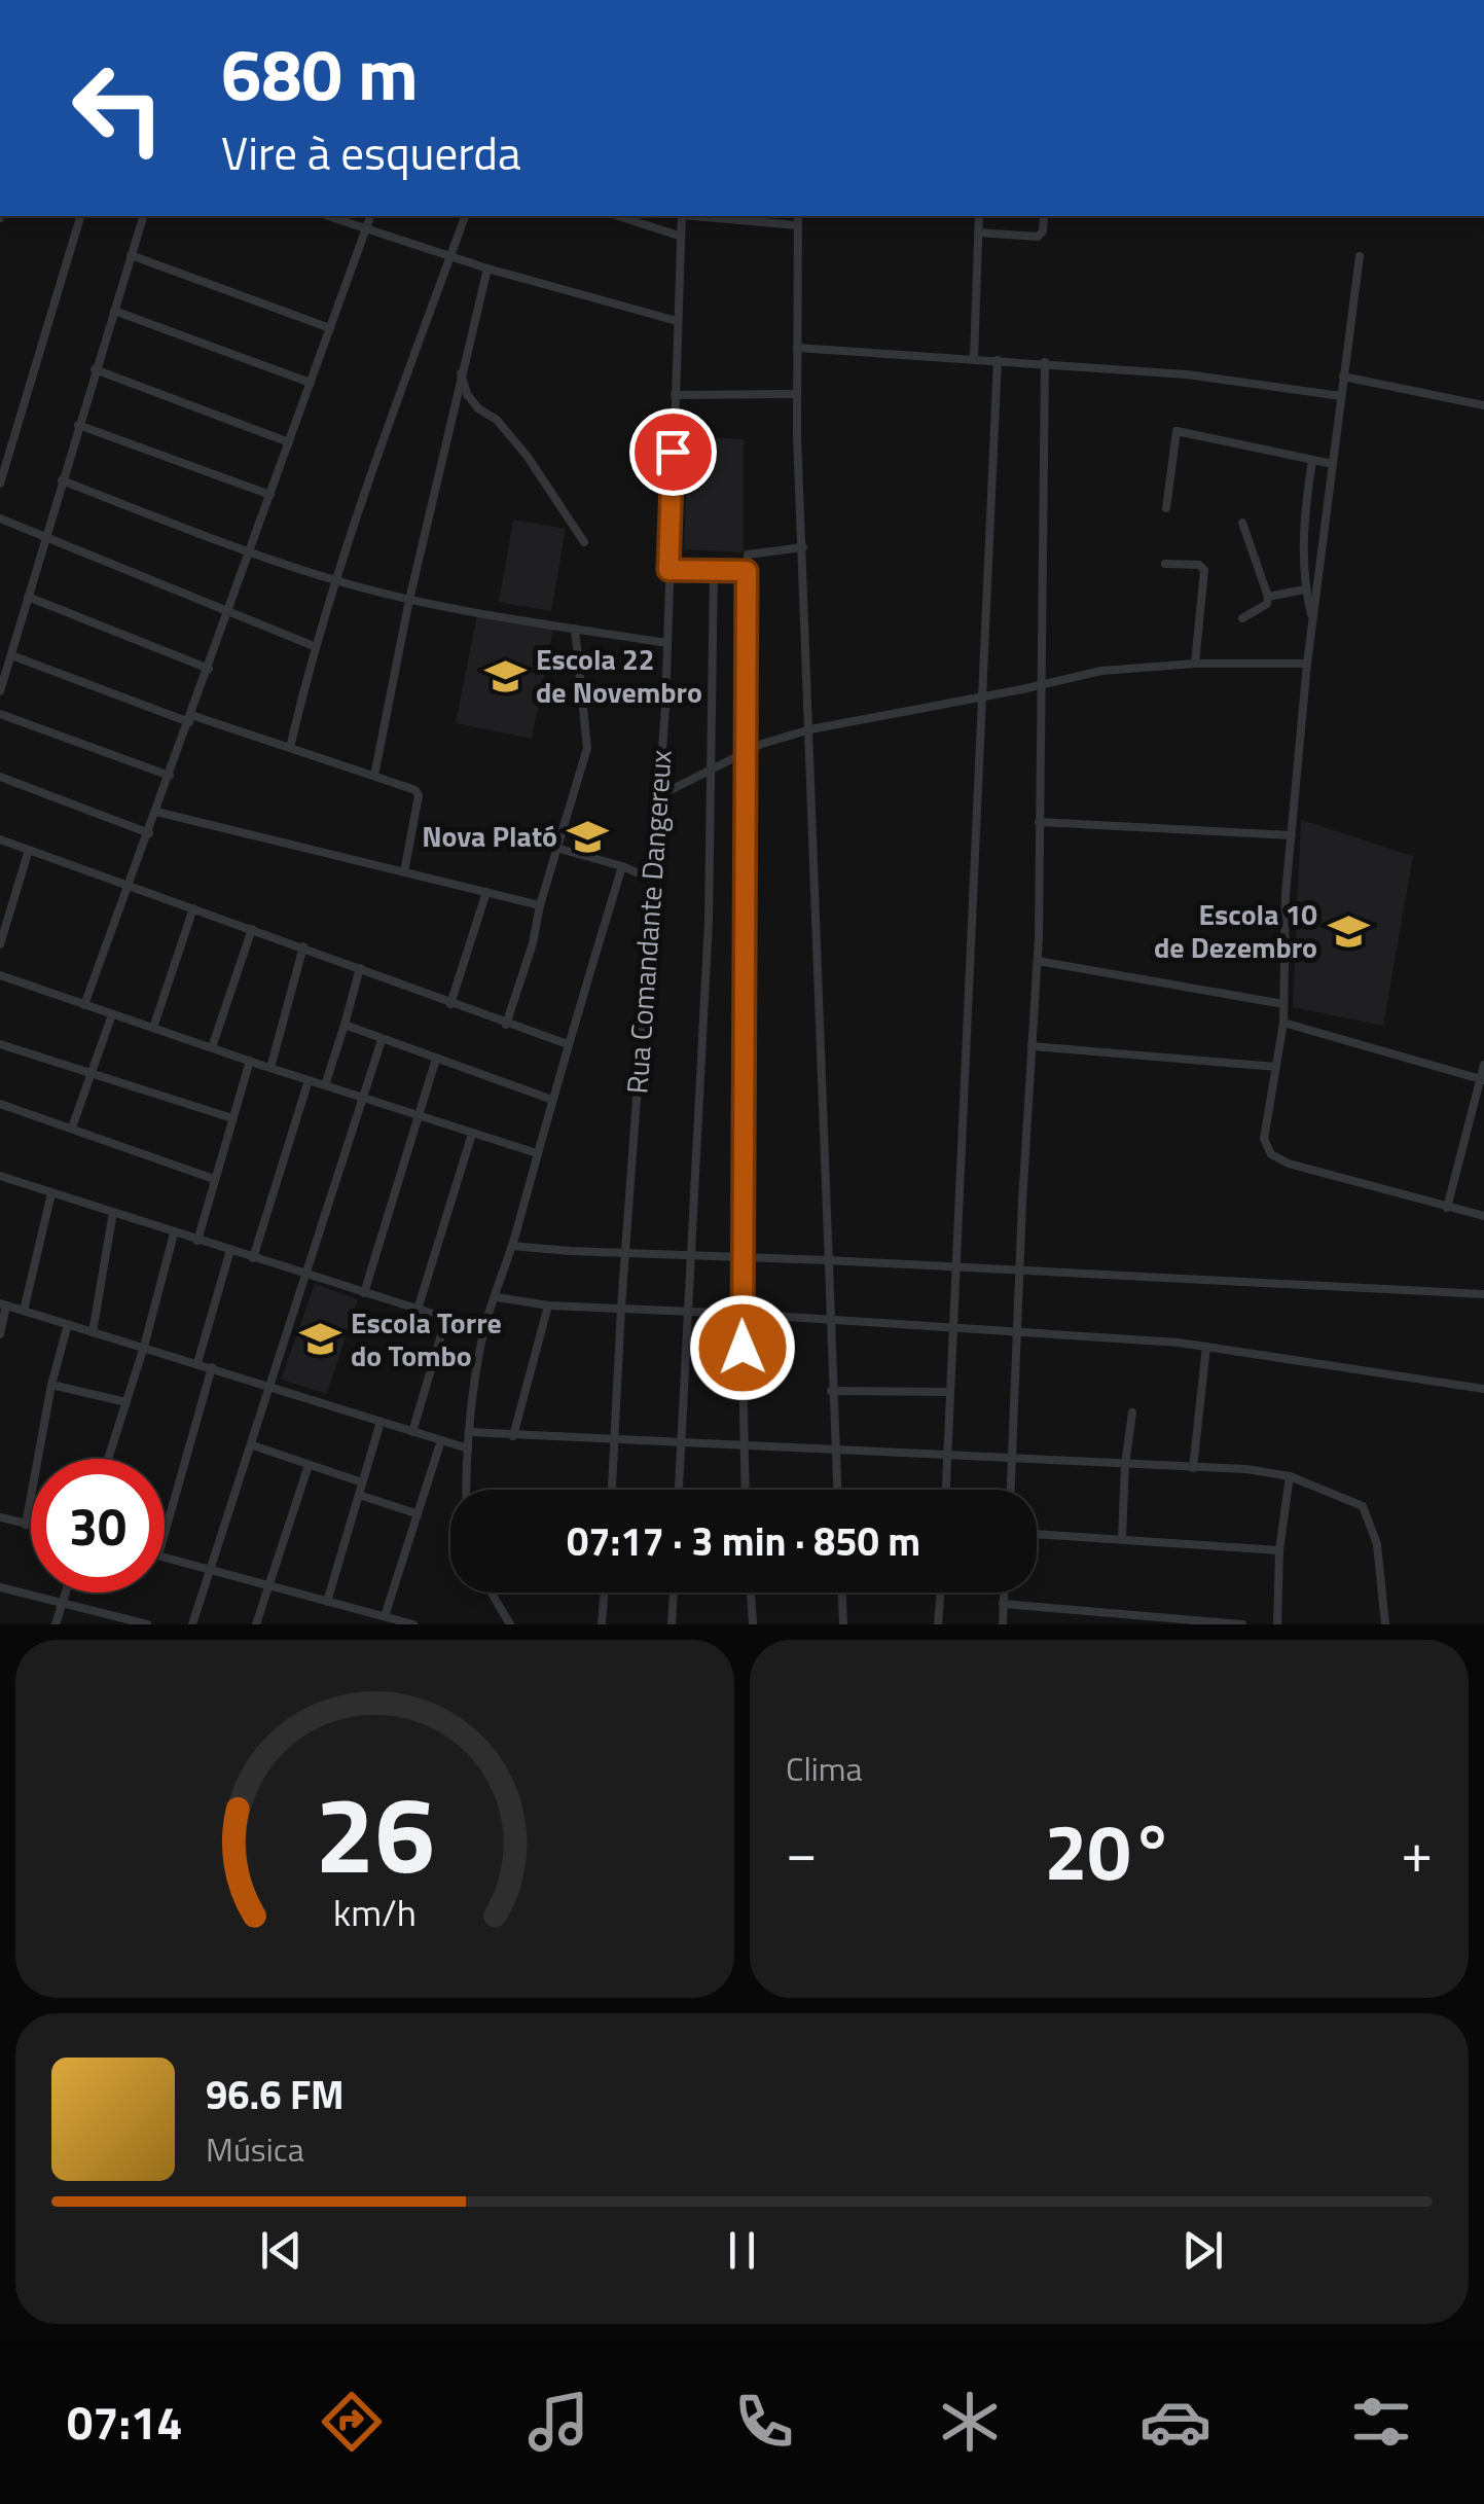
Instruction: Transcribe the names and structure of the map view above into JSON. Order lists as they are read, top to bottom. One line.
{"streets":{"street":["Rua Comandante Dangereux"]},"places":{"school or university":["Escola 22 de Novembro","Nova Plató","Escola 10 de Dezembro","Escola Torre do Tombo"]},"page":{"turn":["680 m","Vire à esquerda"],"limit":"30","trip":"07:17 · 3 min · 850 m","tile":"Clima","heat":["−","20°","+"],"song":["96.6 FM","Música"],"tabs":"07:14","gauge":["26","km/h"]}}
